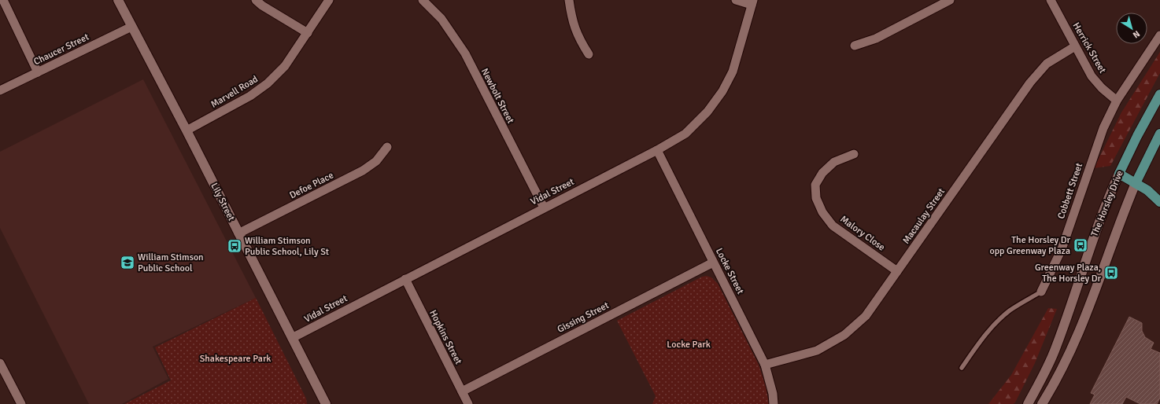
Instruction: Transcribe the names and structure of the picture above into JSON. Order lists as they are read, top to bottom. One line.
{"streets":{"main road":["Lily Street","The Horsley Drive"],"street":["Herrick Street","Chaucer Street","Marvell Road","Newbolt Street","Defoe Place","Cobbett Street","Vidal Street","Macaulay Street","Malory Close","Locke Street","Gissing Street","Hopkins Street"]},"crossings":[["Herrick Street","Cobbett Street"],["Herrick Street","Macaulay Street"],["Chaucer Street","Lily Street"],["Marvell Road","Lily Street"],["Newbolt Street","Vidal Street"],["Defoe Place","Lily Street"],["Vidal Street","Lily Street"],["Vidal Street","Locke Street"],["Vidal Street","Hopkins Street"],["Macaulay Street","Malory Close"],["Macaulay Street","Locke Street"],["Locke Street","Gissing Street"],["Gissing Street","Hopkins Street"]],"parks":["Locke Park","Shakespeare Park"],"places":{"bus stop":["The Horsley Dr opp Greenway Plaza","William Stimson Public School, Lily St","Greenway Plaza, The Horsley Dr"],"school or university":["William Stimson Public School"]},"north":"bottom right"}
